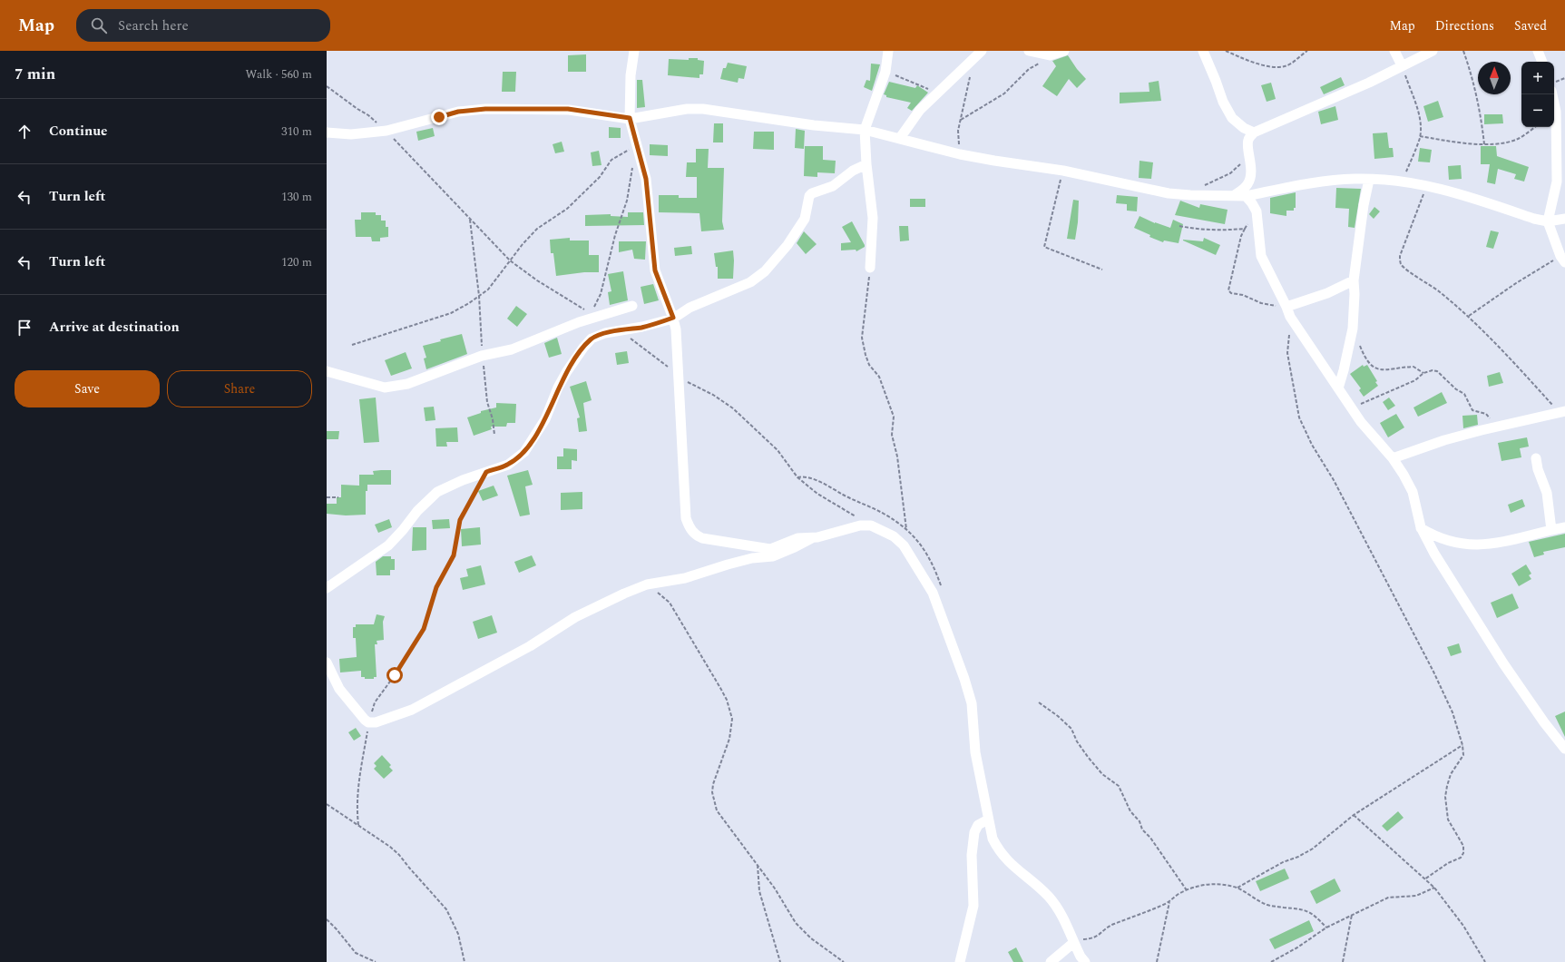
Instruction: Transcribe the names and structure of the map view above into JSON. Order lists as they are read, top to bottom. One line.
{"north":"top","page":{"header":"Map","search":"Search here","nav":["Map","Directions","Saved"],"heading":["7 min","Walk · 560 m"],"map_buttons":["+","−"],"list":[["Continue","310 m"],["Turn left","130 m"],["Turn left","120 m"],"Arrive at destination"],"buttons":["Save","Share"]}}
